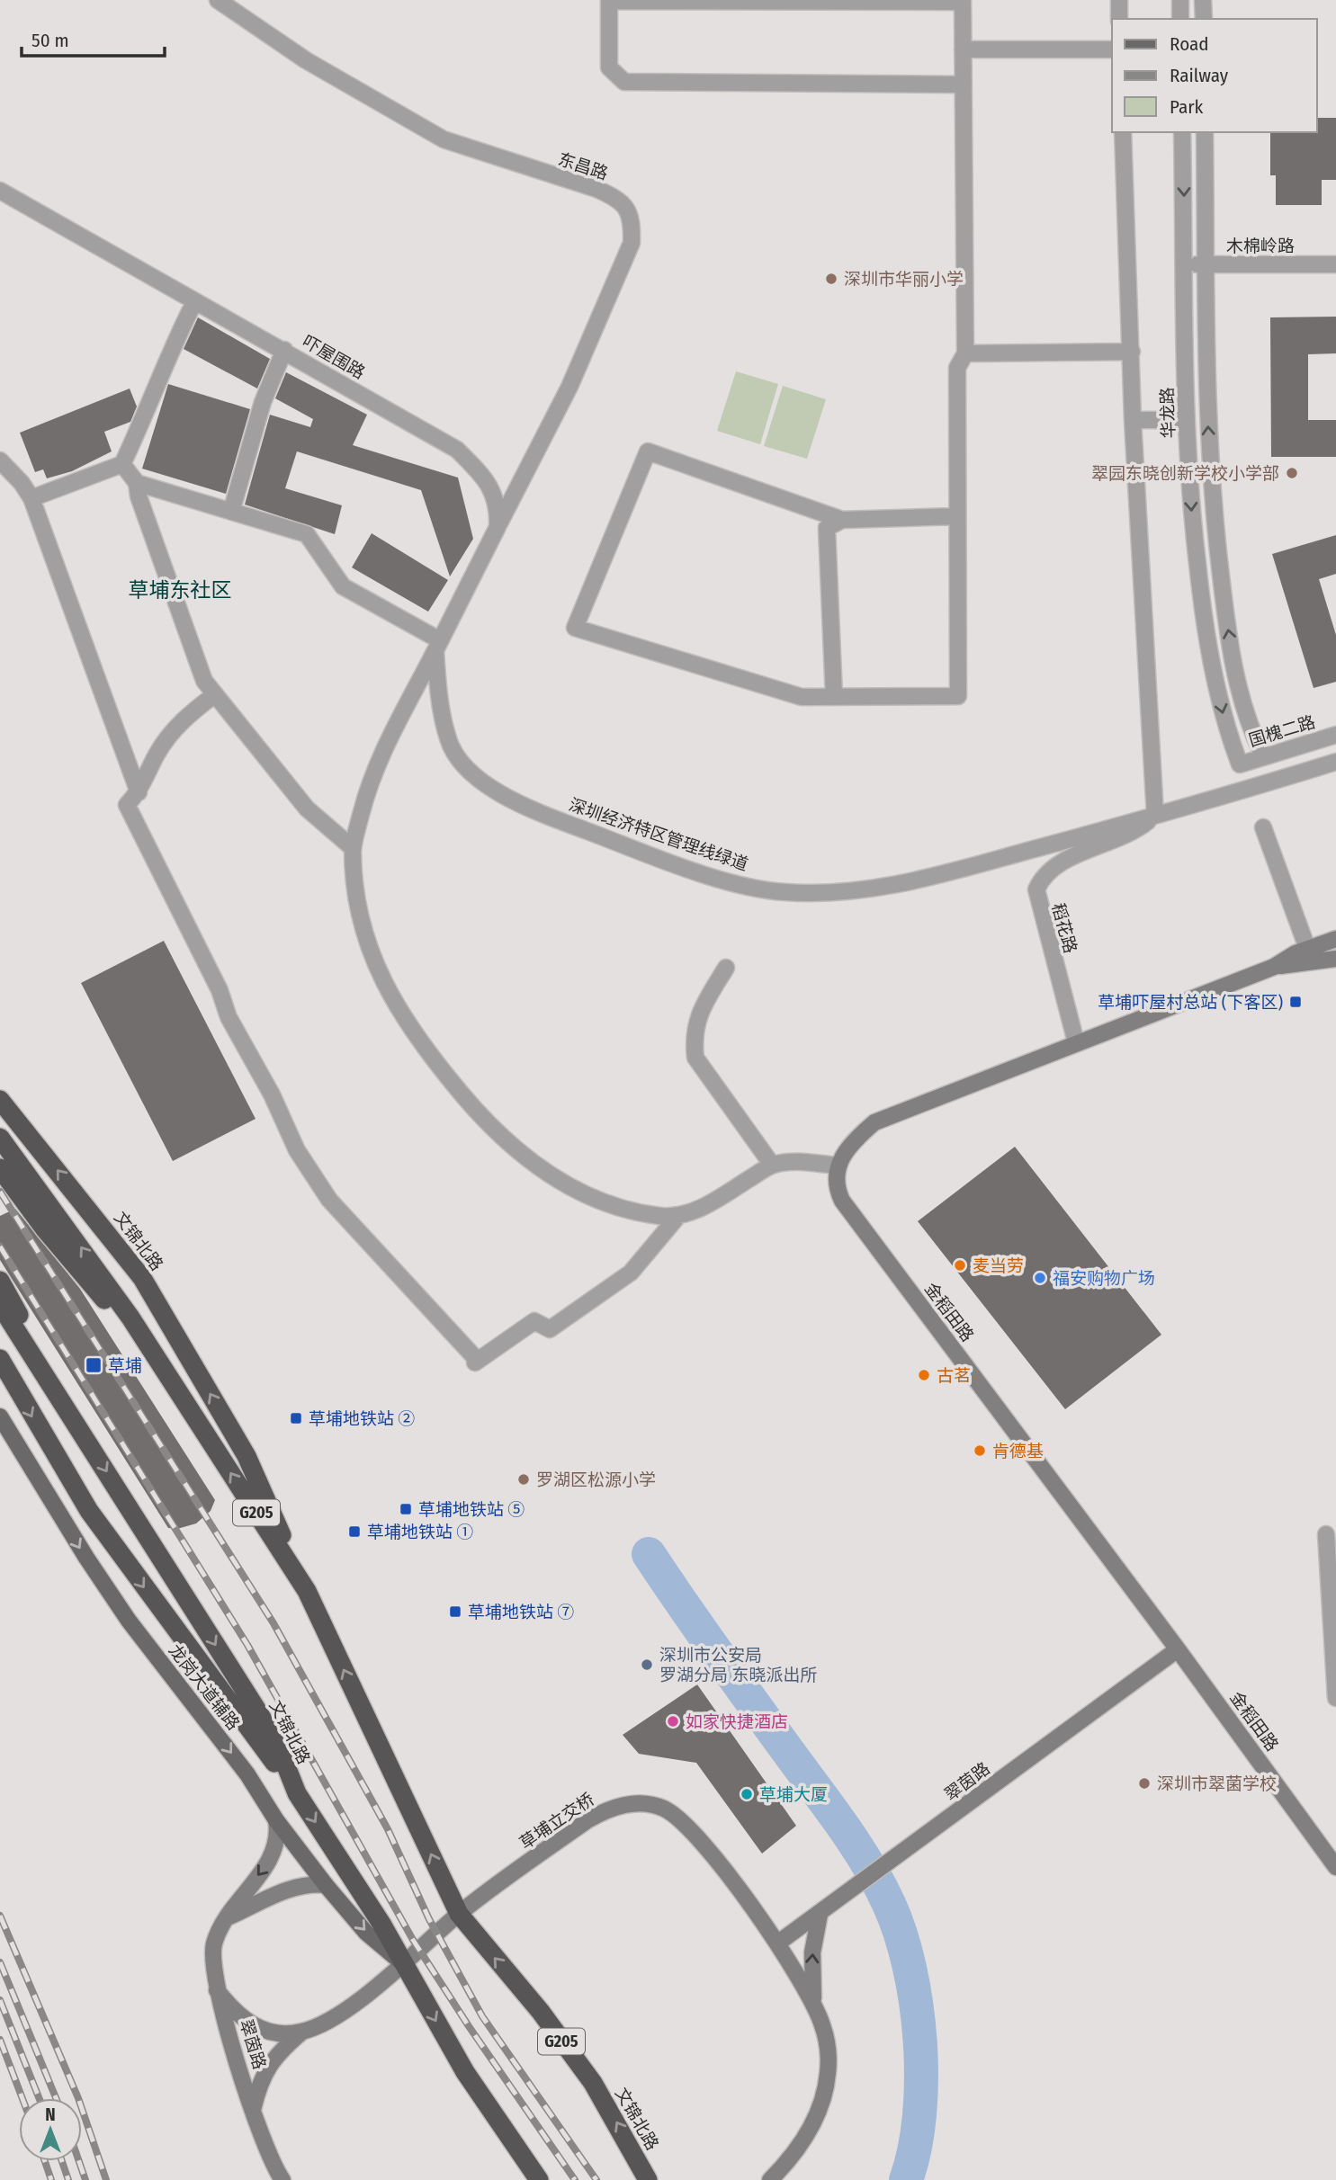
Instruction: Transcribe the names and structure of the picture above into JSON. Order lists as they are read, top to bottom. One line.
{"streets":{"highway":["文锦北路","G205"],"main road":["龙岗大道辅路"],"street":["东昌路","木棉岭路","吓屋围路","华龙路","国槐二路","深圳经济特区管理线绿道","稻花路","金稻田路","翠茵路","草埔立交桥"]},"crossings":[["东昌路","吓屋围路"],["木棉岭路","华龙路"],["华龙路","国槐二路"],["深圳经济特区管理线绿道","稻花路"],["文锦北路","龙岗大道辅路"],["文锦北路","翠茵路"],["文锦北路","草埔立交桥"],["金稻田路","翠茵路"],["龙岗大道辅路","翠茵路"],["龙岗大道辅路","草埔立交桥"],["翠茵路","草埔立交桥"]],"one_way":["龙岗大道辅路"],"districts":["草埔东社区"],"places":{"other":["深圳市华丽小学","翠园东晓创新学校小学部","麦当劳","福安购物广场","古茗","肯德基","罗湖区松源小学","深圳市公安局 罗湖分局 东晓派出所","如家快捷酒店","深圳市翠菌学校","草埔大厦"],"transit":["草埔吓屋村总站 (下客区)","草埔","草埔地铁站 ②","草埔地铁站 ⑤","草埔地铁站 ①","草埔地铁站 ⑦"]},"legend":["Road","Railway","Park"],"scale_bar":"50 m","north":"top"}
